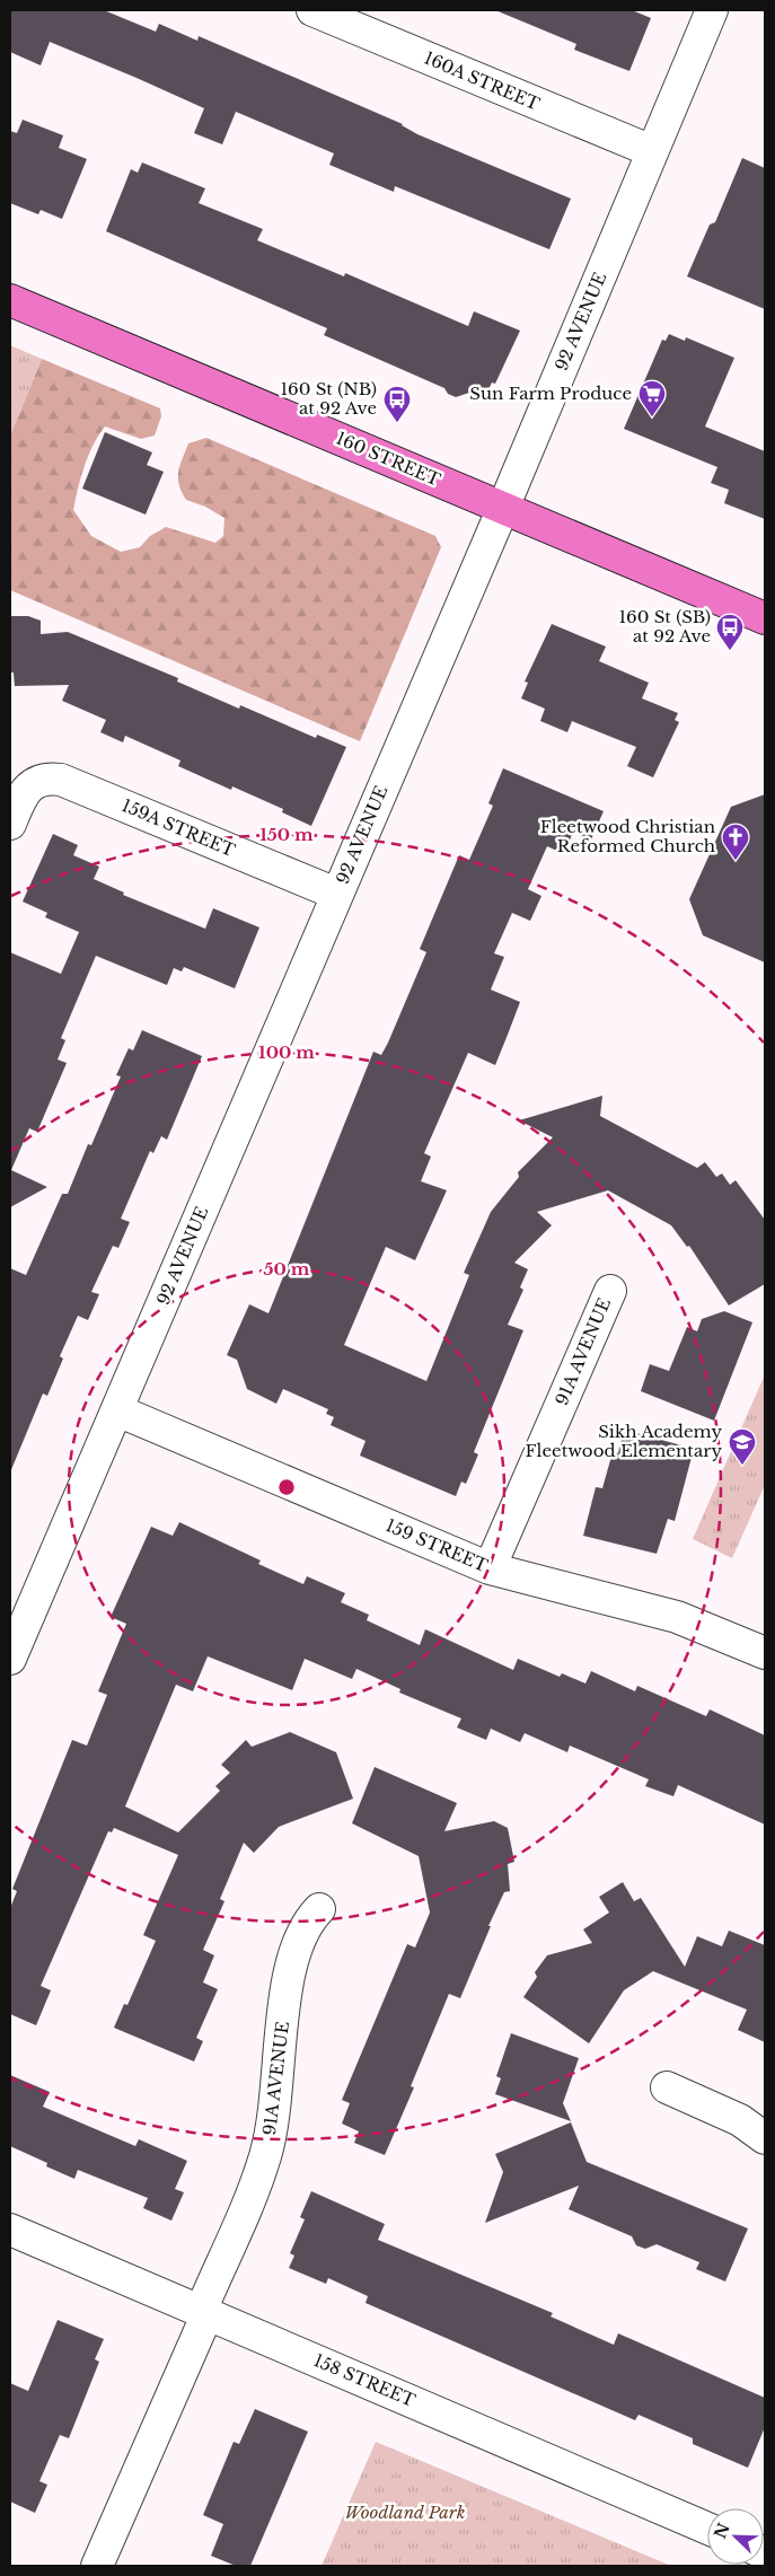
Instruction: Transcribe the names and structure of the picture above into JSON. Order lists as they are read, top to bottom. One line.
{"streets":{"main road":["160 STREET"],"street":["160A STREET","92 AVENUE","159A STREET","91A AVENUE","159 STREET","158 STREET"]},"crossings":[["160A STREET","92 AVENUE"],["92 AVENUE","160 STREET"],["92 AVENUE","159A STREET"],["92 AVENUE","159 STREET"],["91A AVENUE","159 STREET"],["91A AVENUE","158 STREET"]],"parks":["Woodland Park"],"places":{"supermarket":["Sun Farm Produce"],"bus stop":["160 St (NB) at 92 Ave","160 St (SB) at 92 Ave"],"church":["Fleetwood Christian Reformed Church"],"school or university":["Sikh Academy Fleetwood Elementary"]},"north":"top left","rings":["150 m","100 m","50 m"]}
